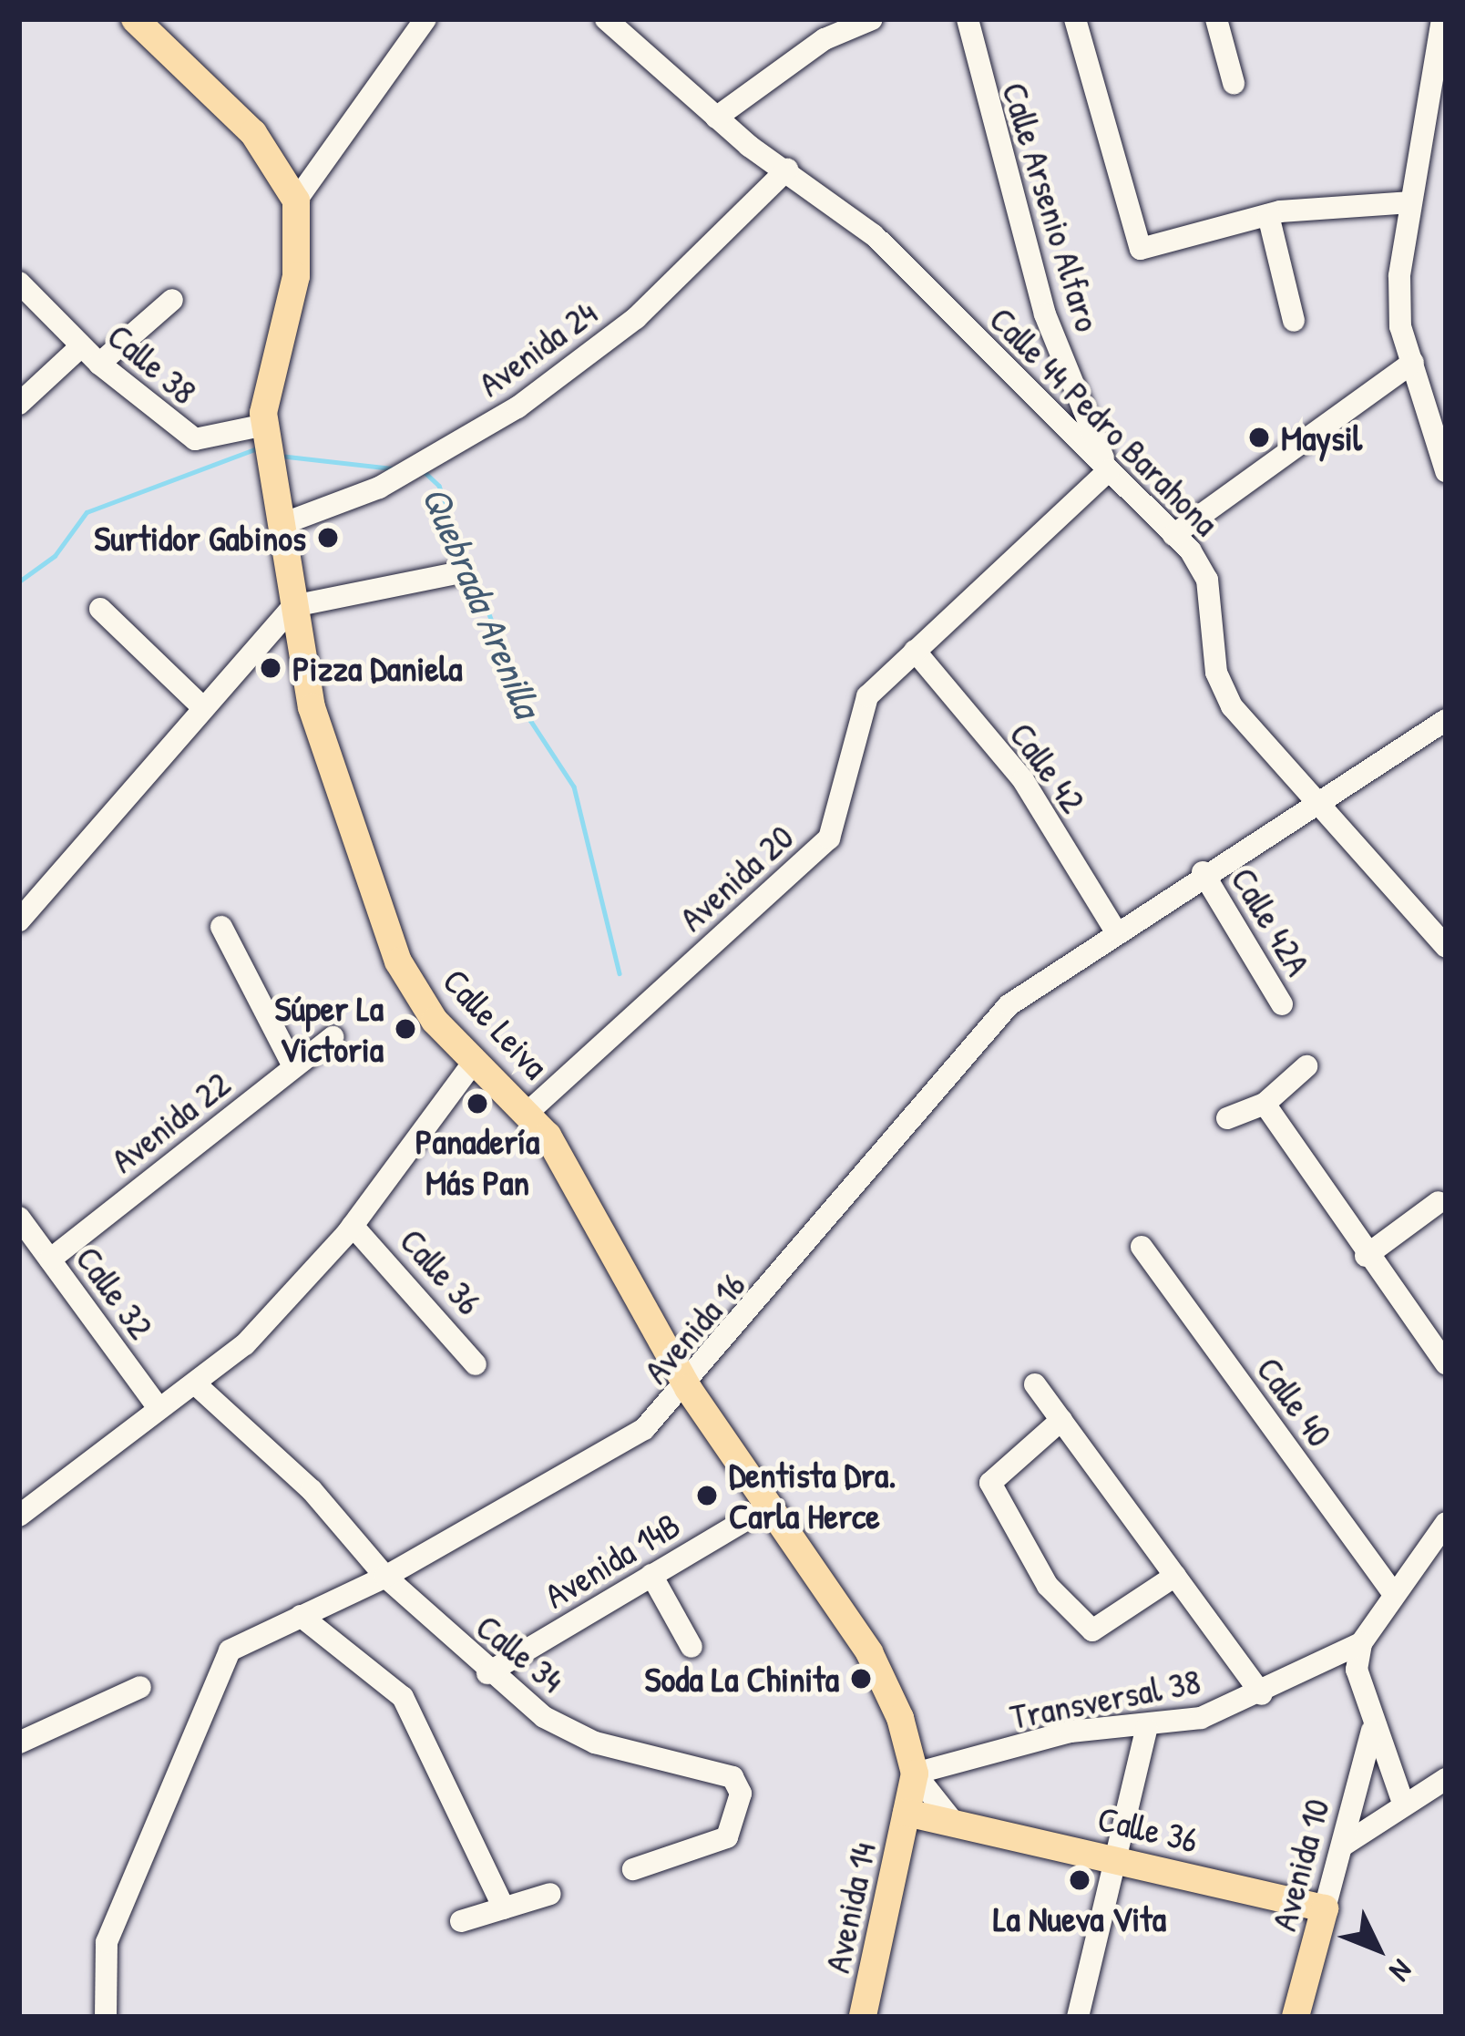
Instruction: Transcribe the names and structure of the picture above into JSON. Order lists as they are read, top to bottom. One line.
{"streets":{"main road":["Calle Leiva","Calle 36","Avenida 10","Avenida 14"],"street":["Calle Arsenio Alfaro","Avenida 24","Calle 38","Calle 44 Pedro Barahona","Calle 42","Avenida 20","Calle 42A","Avenida 22","Calle 32","Avenida 16","Calle 40","Avenida 14B","Calle 34","Transversal 38"]},"crossings":[["Calle Arsenio Alfaro","Calle 44 Pedro Barahona"],["Calle Arsenio Alfaro","Avenida 20"],["Avenida 24","Calle 44 Pedro Barahona"],["Avenida 24","Calle Leiva"],["Calle 38","Calle Leiva"],["Calle 44 Pedro Barahona","Avenida 20"],["Calle 44 Pedro Barahona","Avenida 16"],["Calle 42","Avenida 20"],["Calle 42","Avenida 16"],["Avenida 20","Calle Leiva"],["Calle 42A","Avenida 16"],["Calle Leiva","Avenida 16"],["Calle Leiva","Avenida 14B"],["Calle Leiva","Transversal 38"],["Avenida 22","Calle 32"],["Calle 36","Avenida 10"],["Calle 36","Avenida 14"],["Avenida 16","Calle 34"],["Avenida 14B","Calle 34"]],"water":["Quebrada Arenilla"],"places":["Maysil","Surtidor Gabinos","Pizza Daniela","Súper La Victoria","Panadería Más Pan","Dentista Dra. Carla Herce","Soda La Chinita","La Nueva Vita"],"north":"bottom right"}
